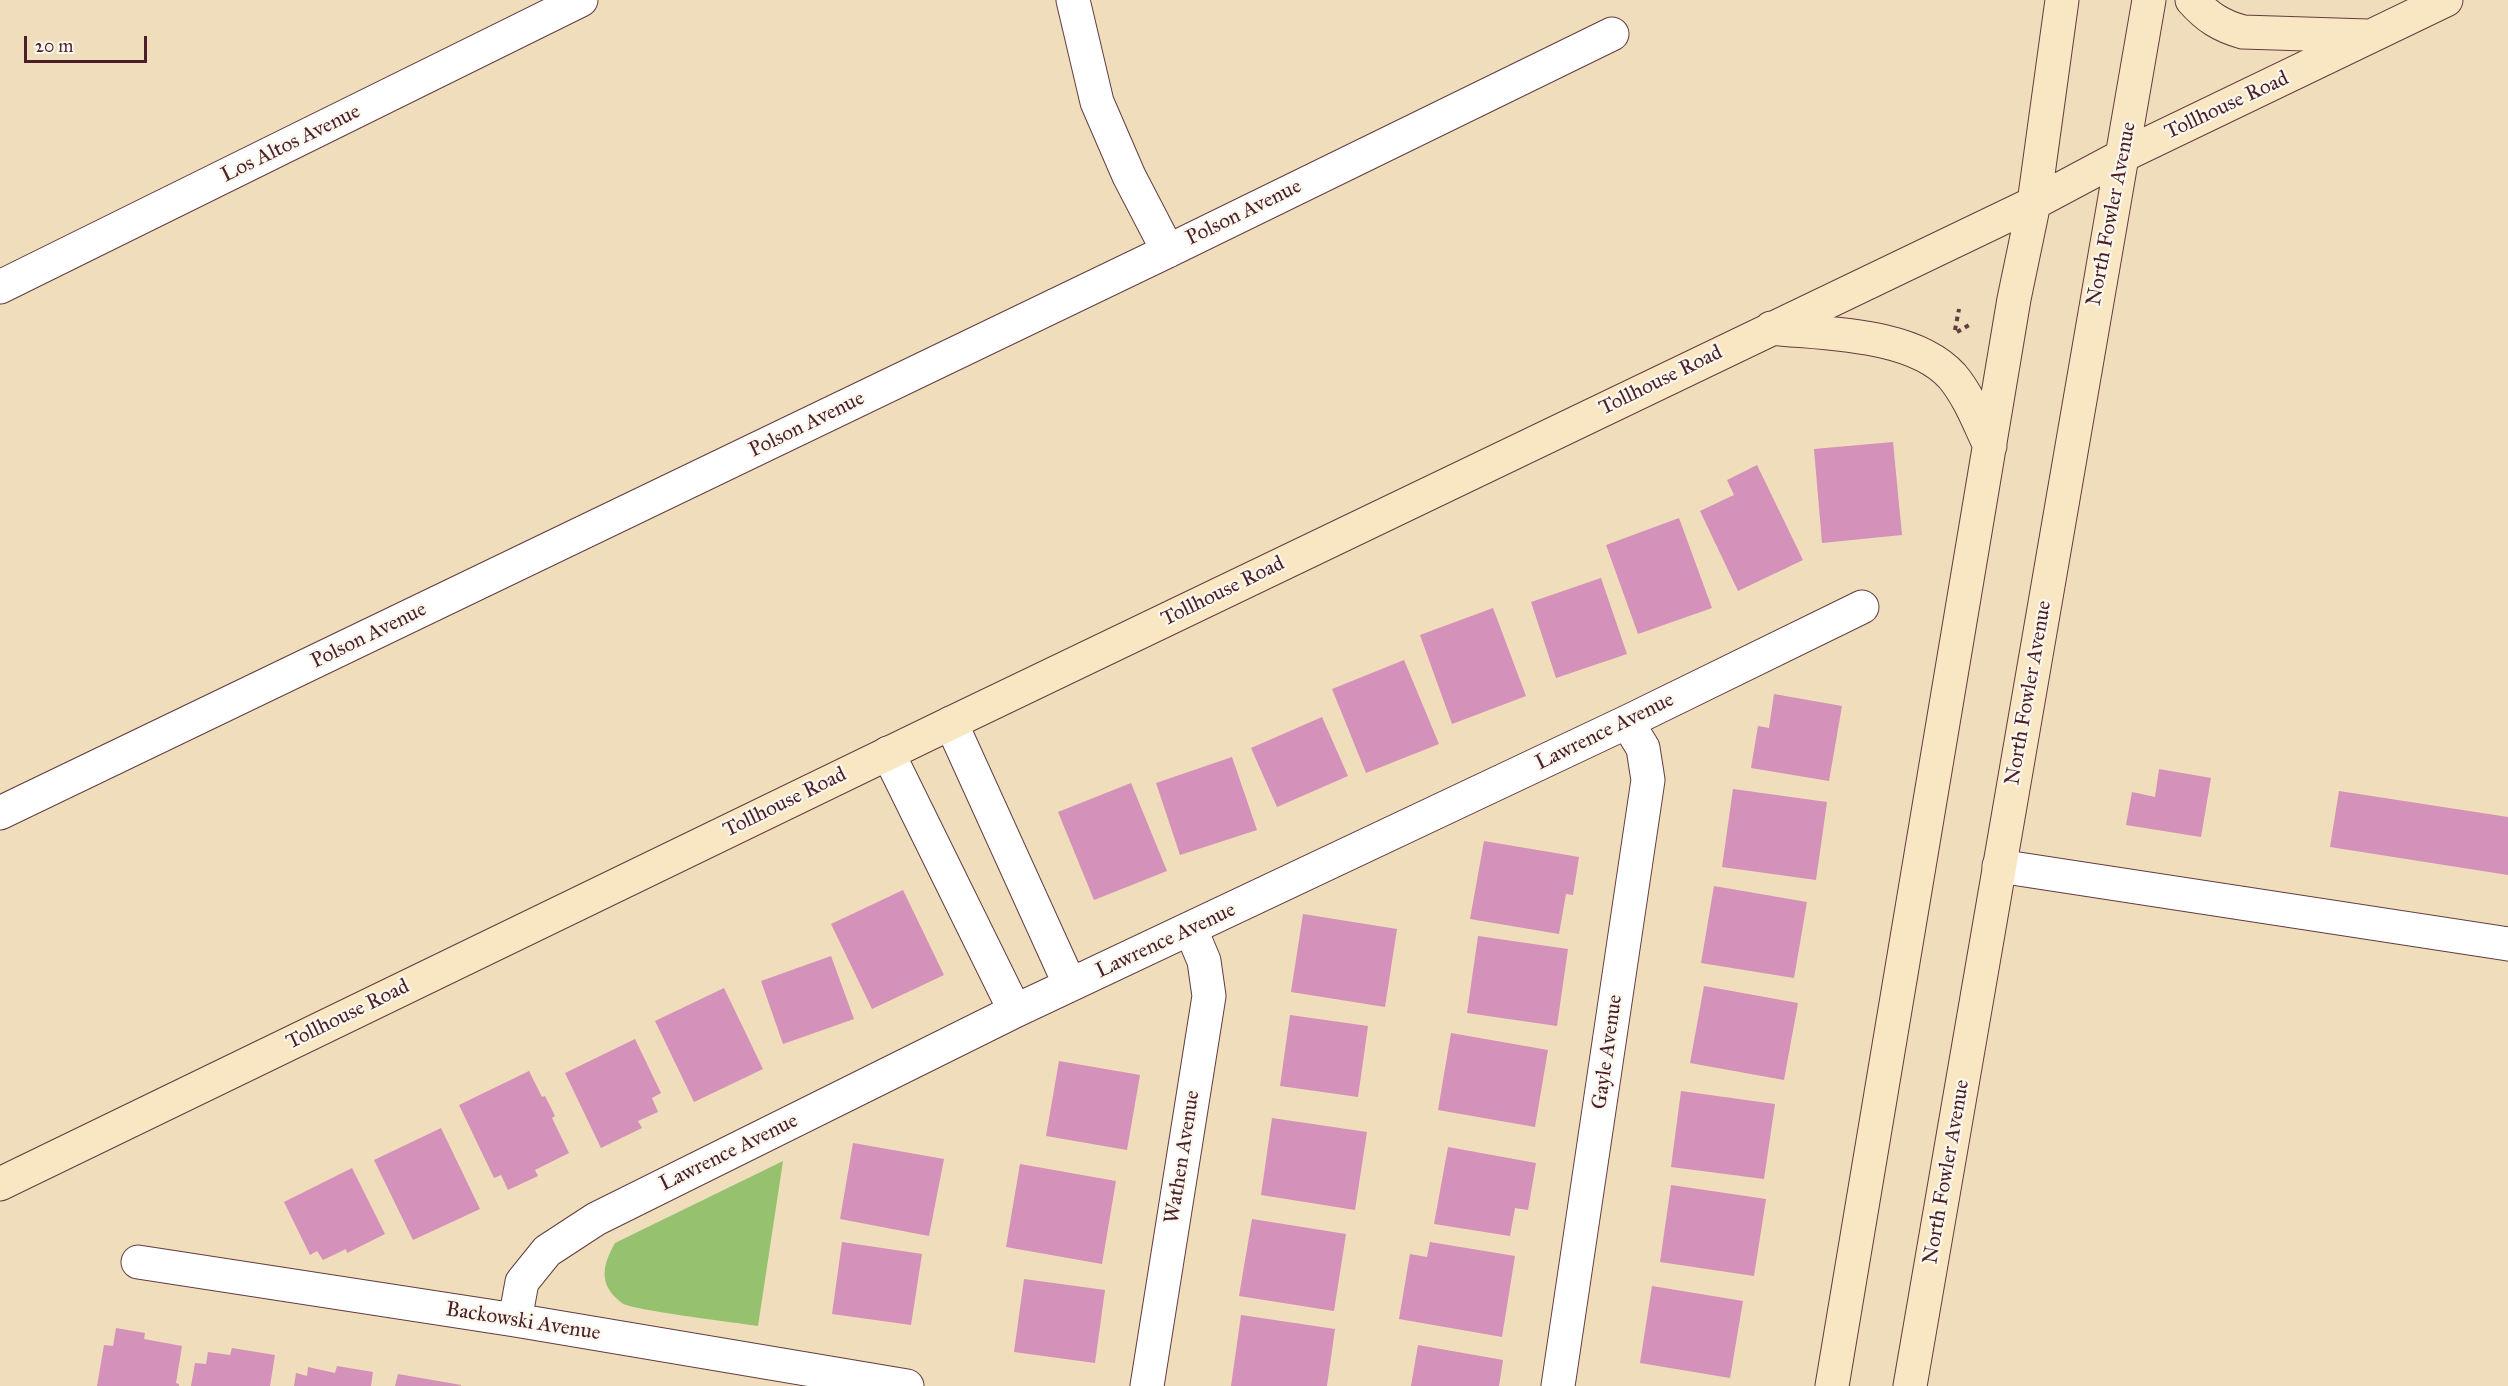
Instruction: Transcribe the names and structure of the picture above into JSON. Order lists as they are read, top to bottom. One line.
{"streets":{"main road":["Tollhouse Road","North Fowler Avenue"],"street":["Los Altos Avenue","Polson Avenue","Lawrence Avenue","Gayle Avenue","Wathen Avenue","Backowski Avenue"]},"crossings":[["Tollhouse Road","North Fowler Avenue"],["Lawrence Avenue","Gayle Avenue"],["Lawrence Avenue","Wathen Avenue"],["Lawrence Avenue","Backowski Avenue"]],"scale_bar":"20 m"}
